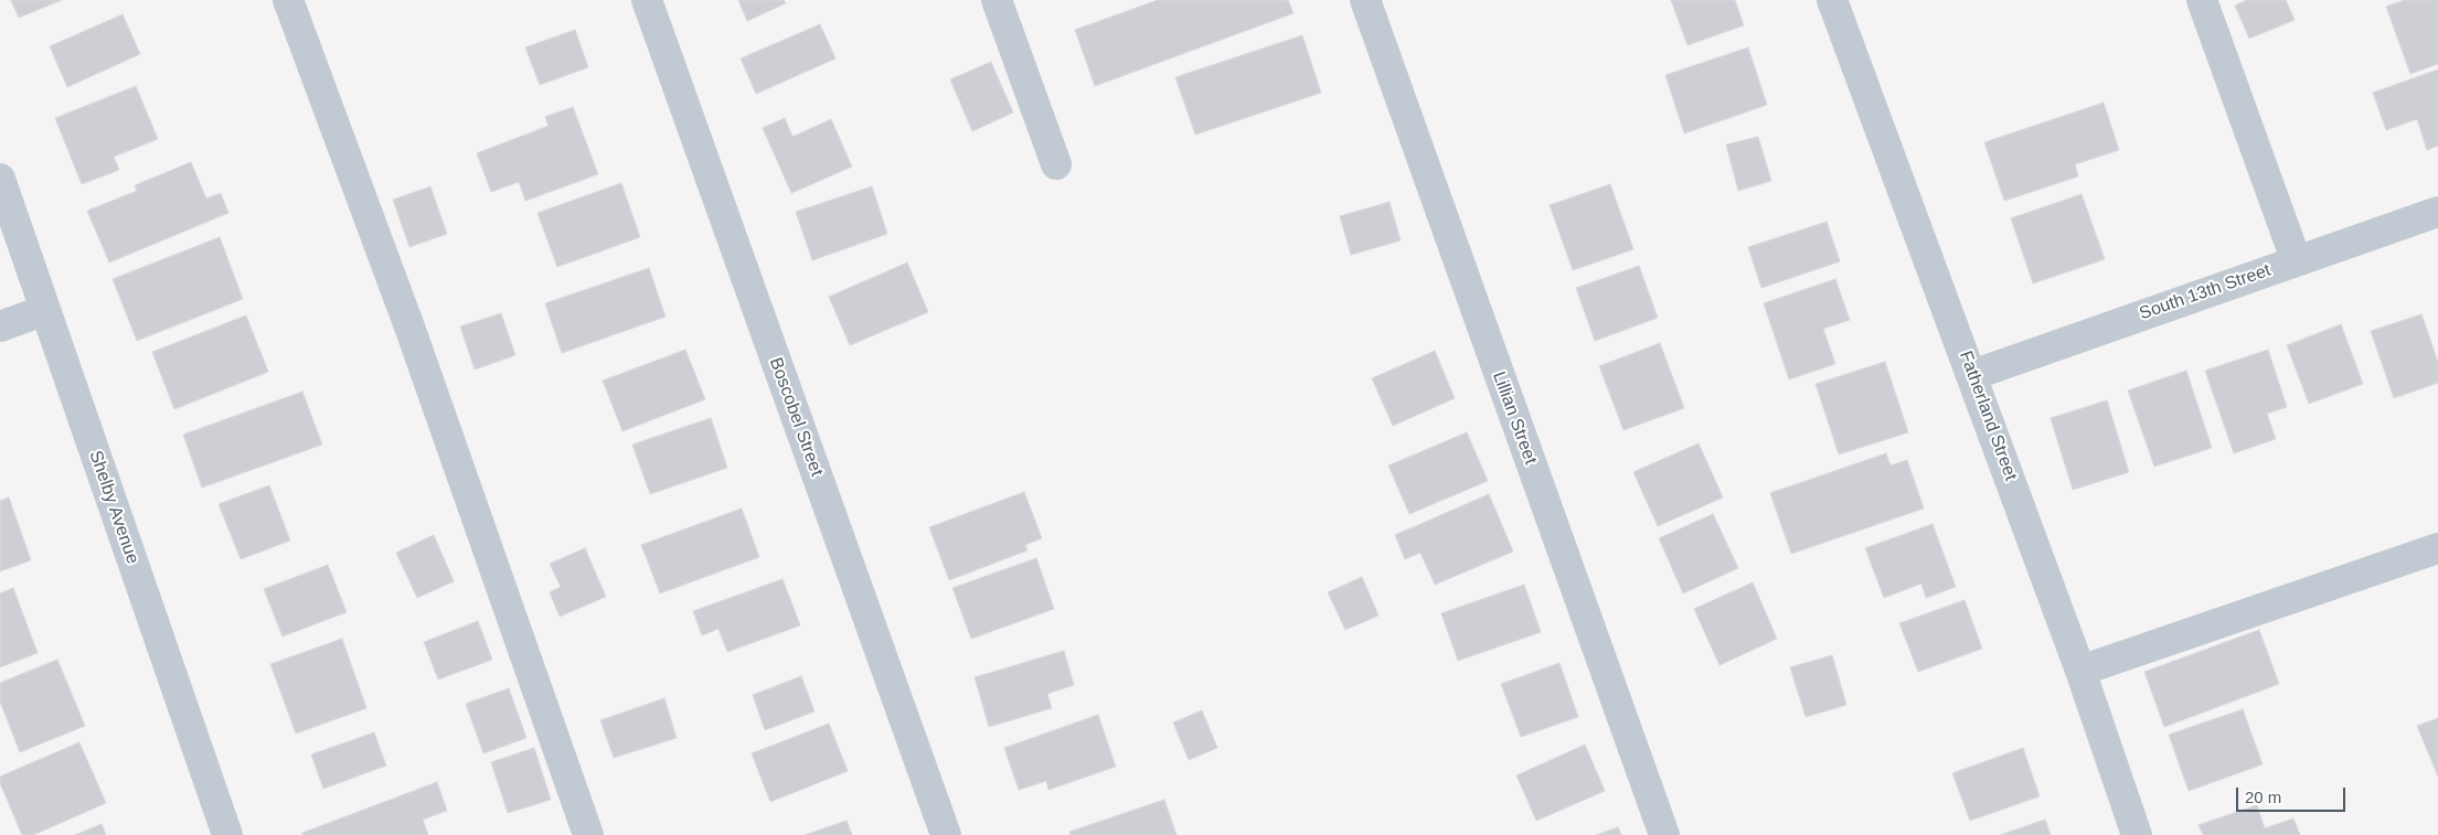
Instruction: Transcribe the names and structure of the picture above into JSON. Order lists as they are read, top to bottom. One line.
{"streets":{"street":["South 13th Street","Fatherland Street","Boscobel Street","Lillian Street","Shelby Avenue"]},"crossings":[["South 13th Street","Fatherland Street"]],"scale_bar":"20 m"}
